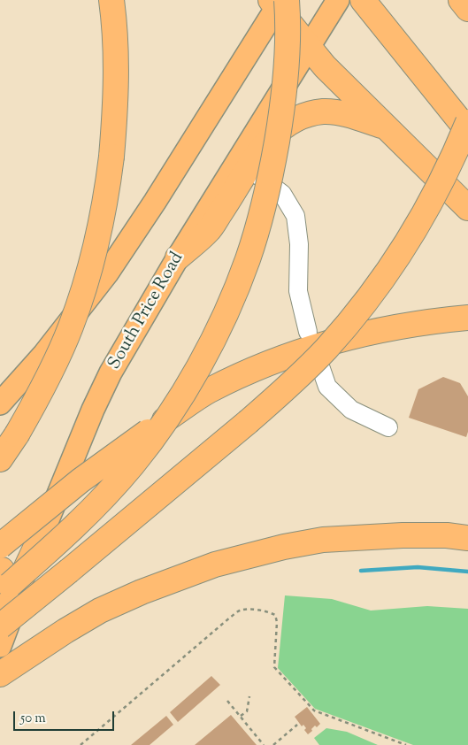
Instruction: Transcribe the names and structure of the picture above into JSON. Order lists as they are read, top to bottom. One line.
{"streets":{"main road":["South Price Road"]},"scale_bar":"50 m"}
